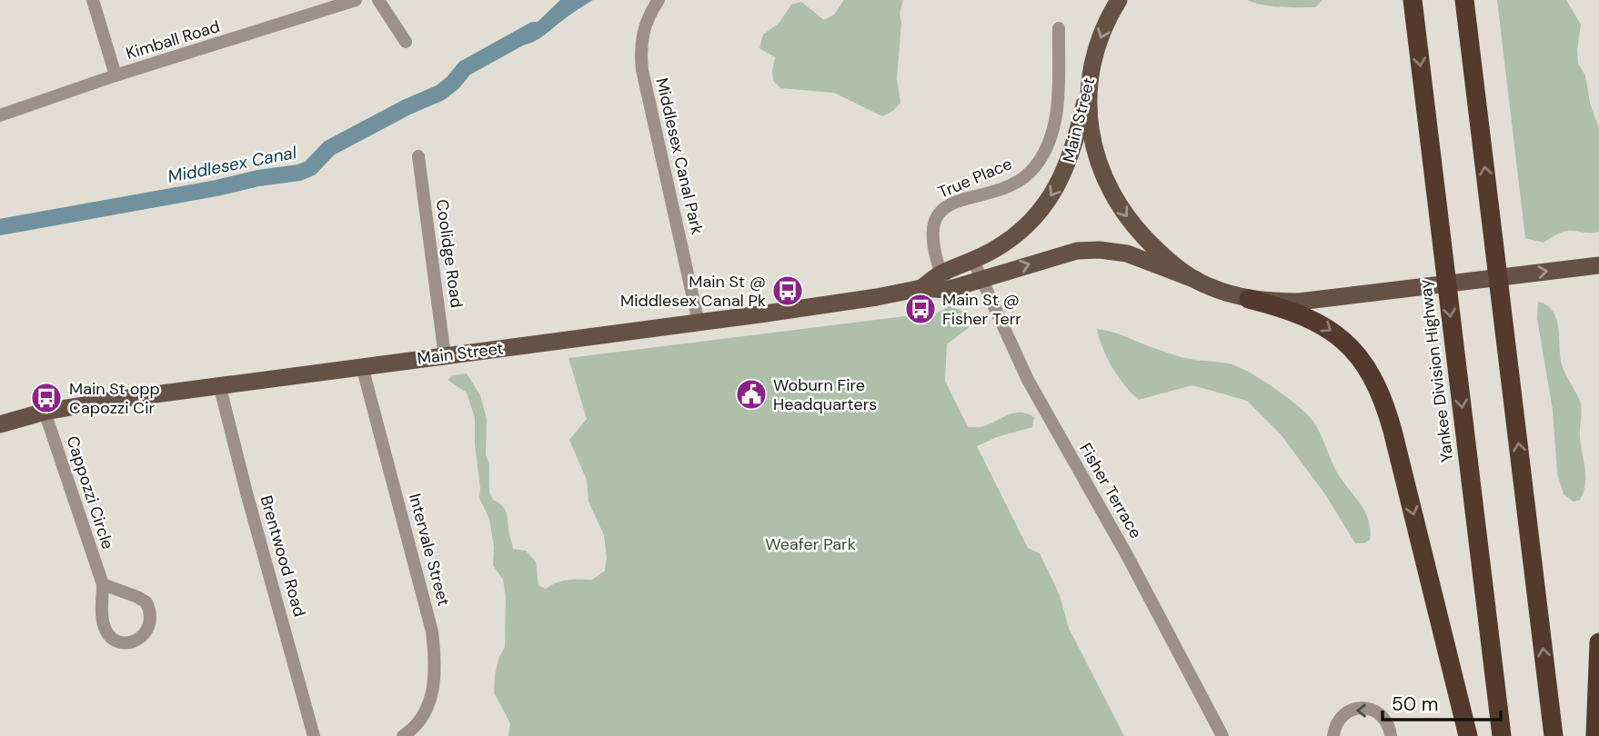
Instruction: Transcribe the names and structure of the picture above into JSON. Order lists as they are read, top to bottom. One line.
{"streets":{"highway":["Yankee Division Highway"],"main road":["Main Street"],"street":["Kimball Road","Middlesex Canal Park","True Place","Coolidge Road","Fisher Terrace","Cappozzi Circle","Intervale Street","Brentwood Road"]},"crossings":[["Main Street","Middlesex Canal Park"],["Main Street","True Place"],["Main Street","Coolidge Road"],["Main Street","Fisher Terrace"],["Main Street","Cappozzi Circle"],["Main Street","Intervale Street"],["Main Street","Brentwood Road"]],"water":["Middlesex Canal"],"parks":["Weafer Park"],"places":{"bus stop":["Main St @ Middlesex Canal Pk","Main St @ Fisher Terr","Main St opp Capozzi Cir"],"public building":["Woburn Fire Headquarters"]},"scale_bar":"50 m"}
